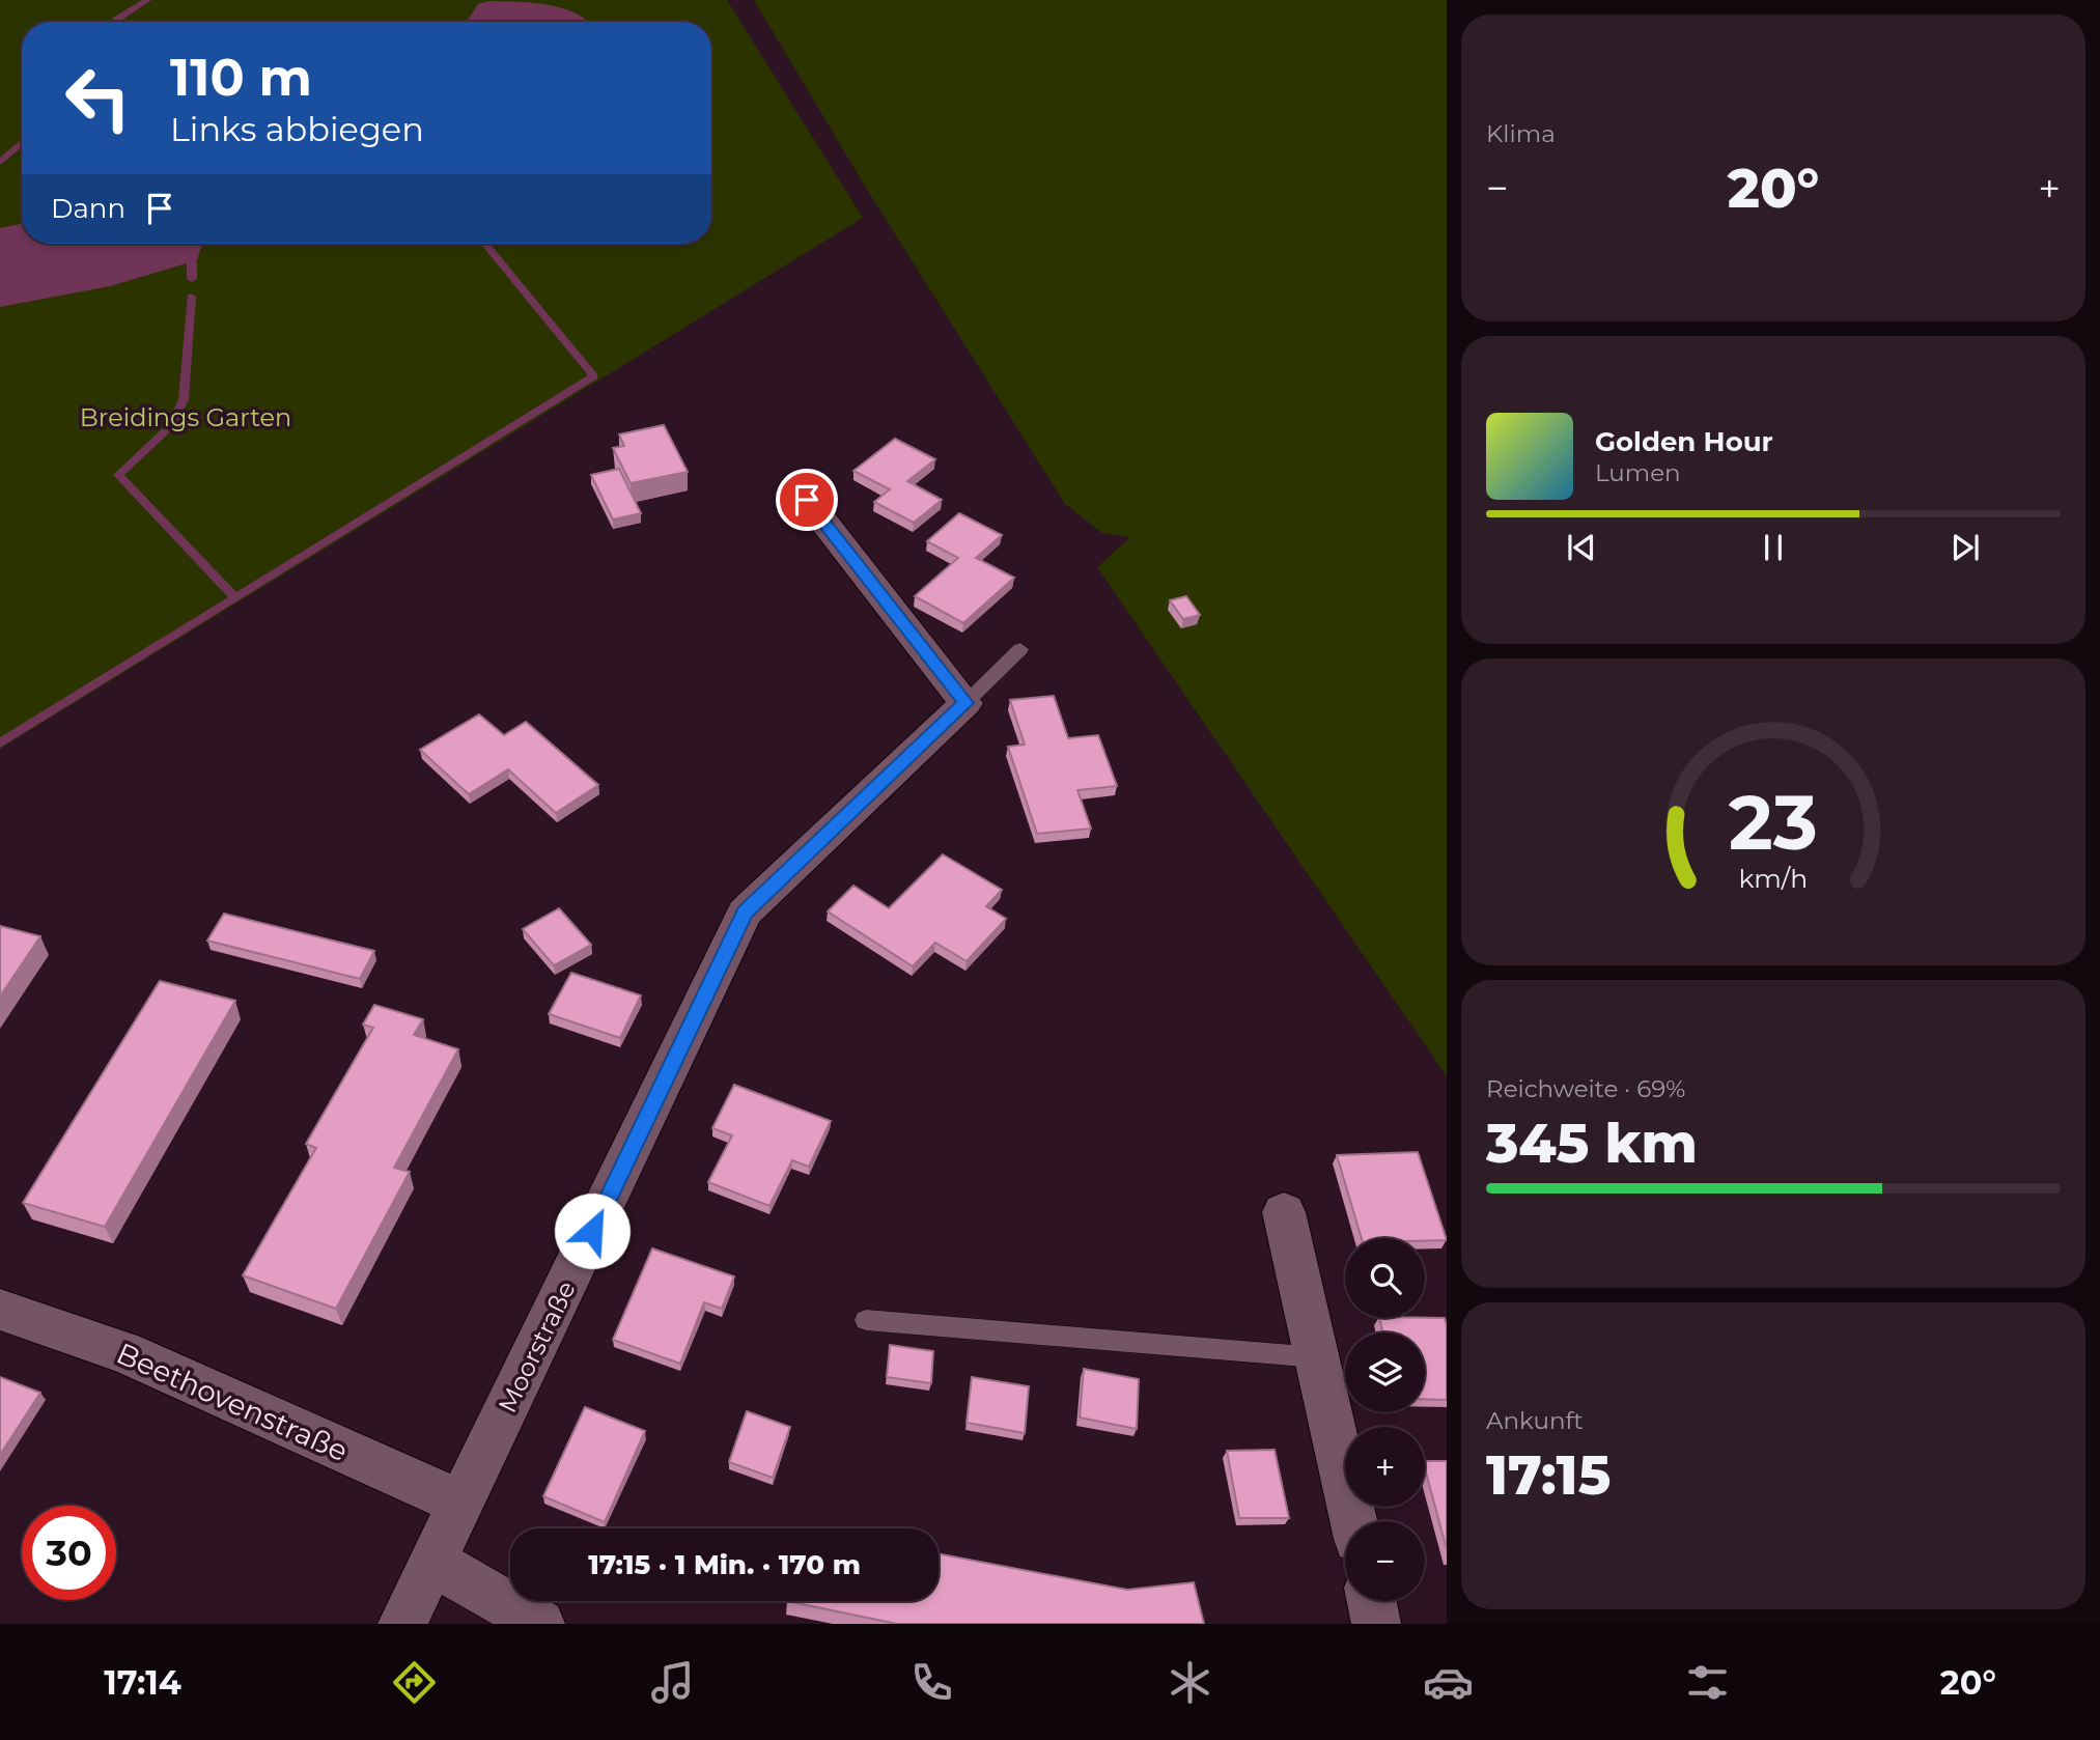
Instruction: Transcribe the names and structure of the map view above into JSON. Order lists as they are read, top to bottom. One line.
{"streets":{"street":["Moorstraße","Beethovenstraße"]},"crossings":[["Moorstraße","Beethovenstraße"]],"parks":["Breidings Garten"],"page":{"tile":["Klima",["Reichweite · 69%","345 km"],["Ankunft","17:15"]],"turn":["110 m","Links abbiegen"],"heat":["−","20°","+"],"then":"Dann","song":["Golden Hour","Lumen"],"map_buttons":["+","−"],"limit":"30","trip":"17:15 · 1 Min. · 170 m","tabs":["17:14","20°"],"gauge":["23","km/h"]}}
